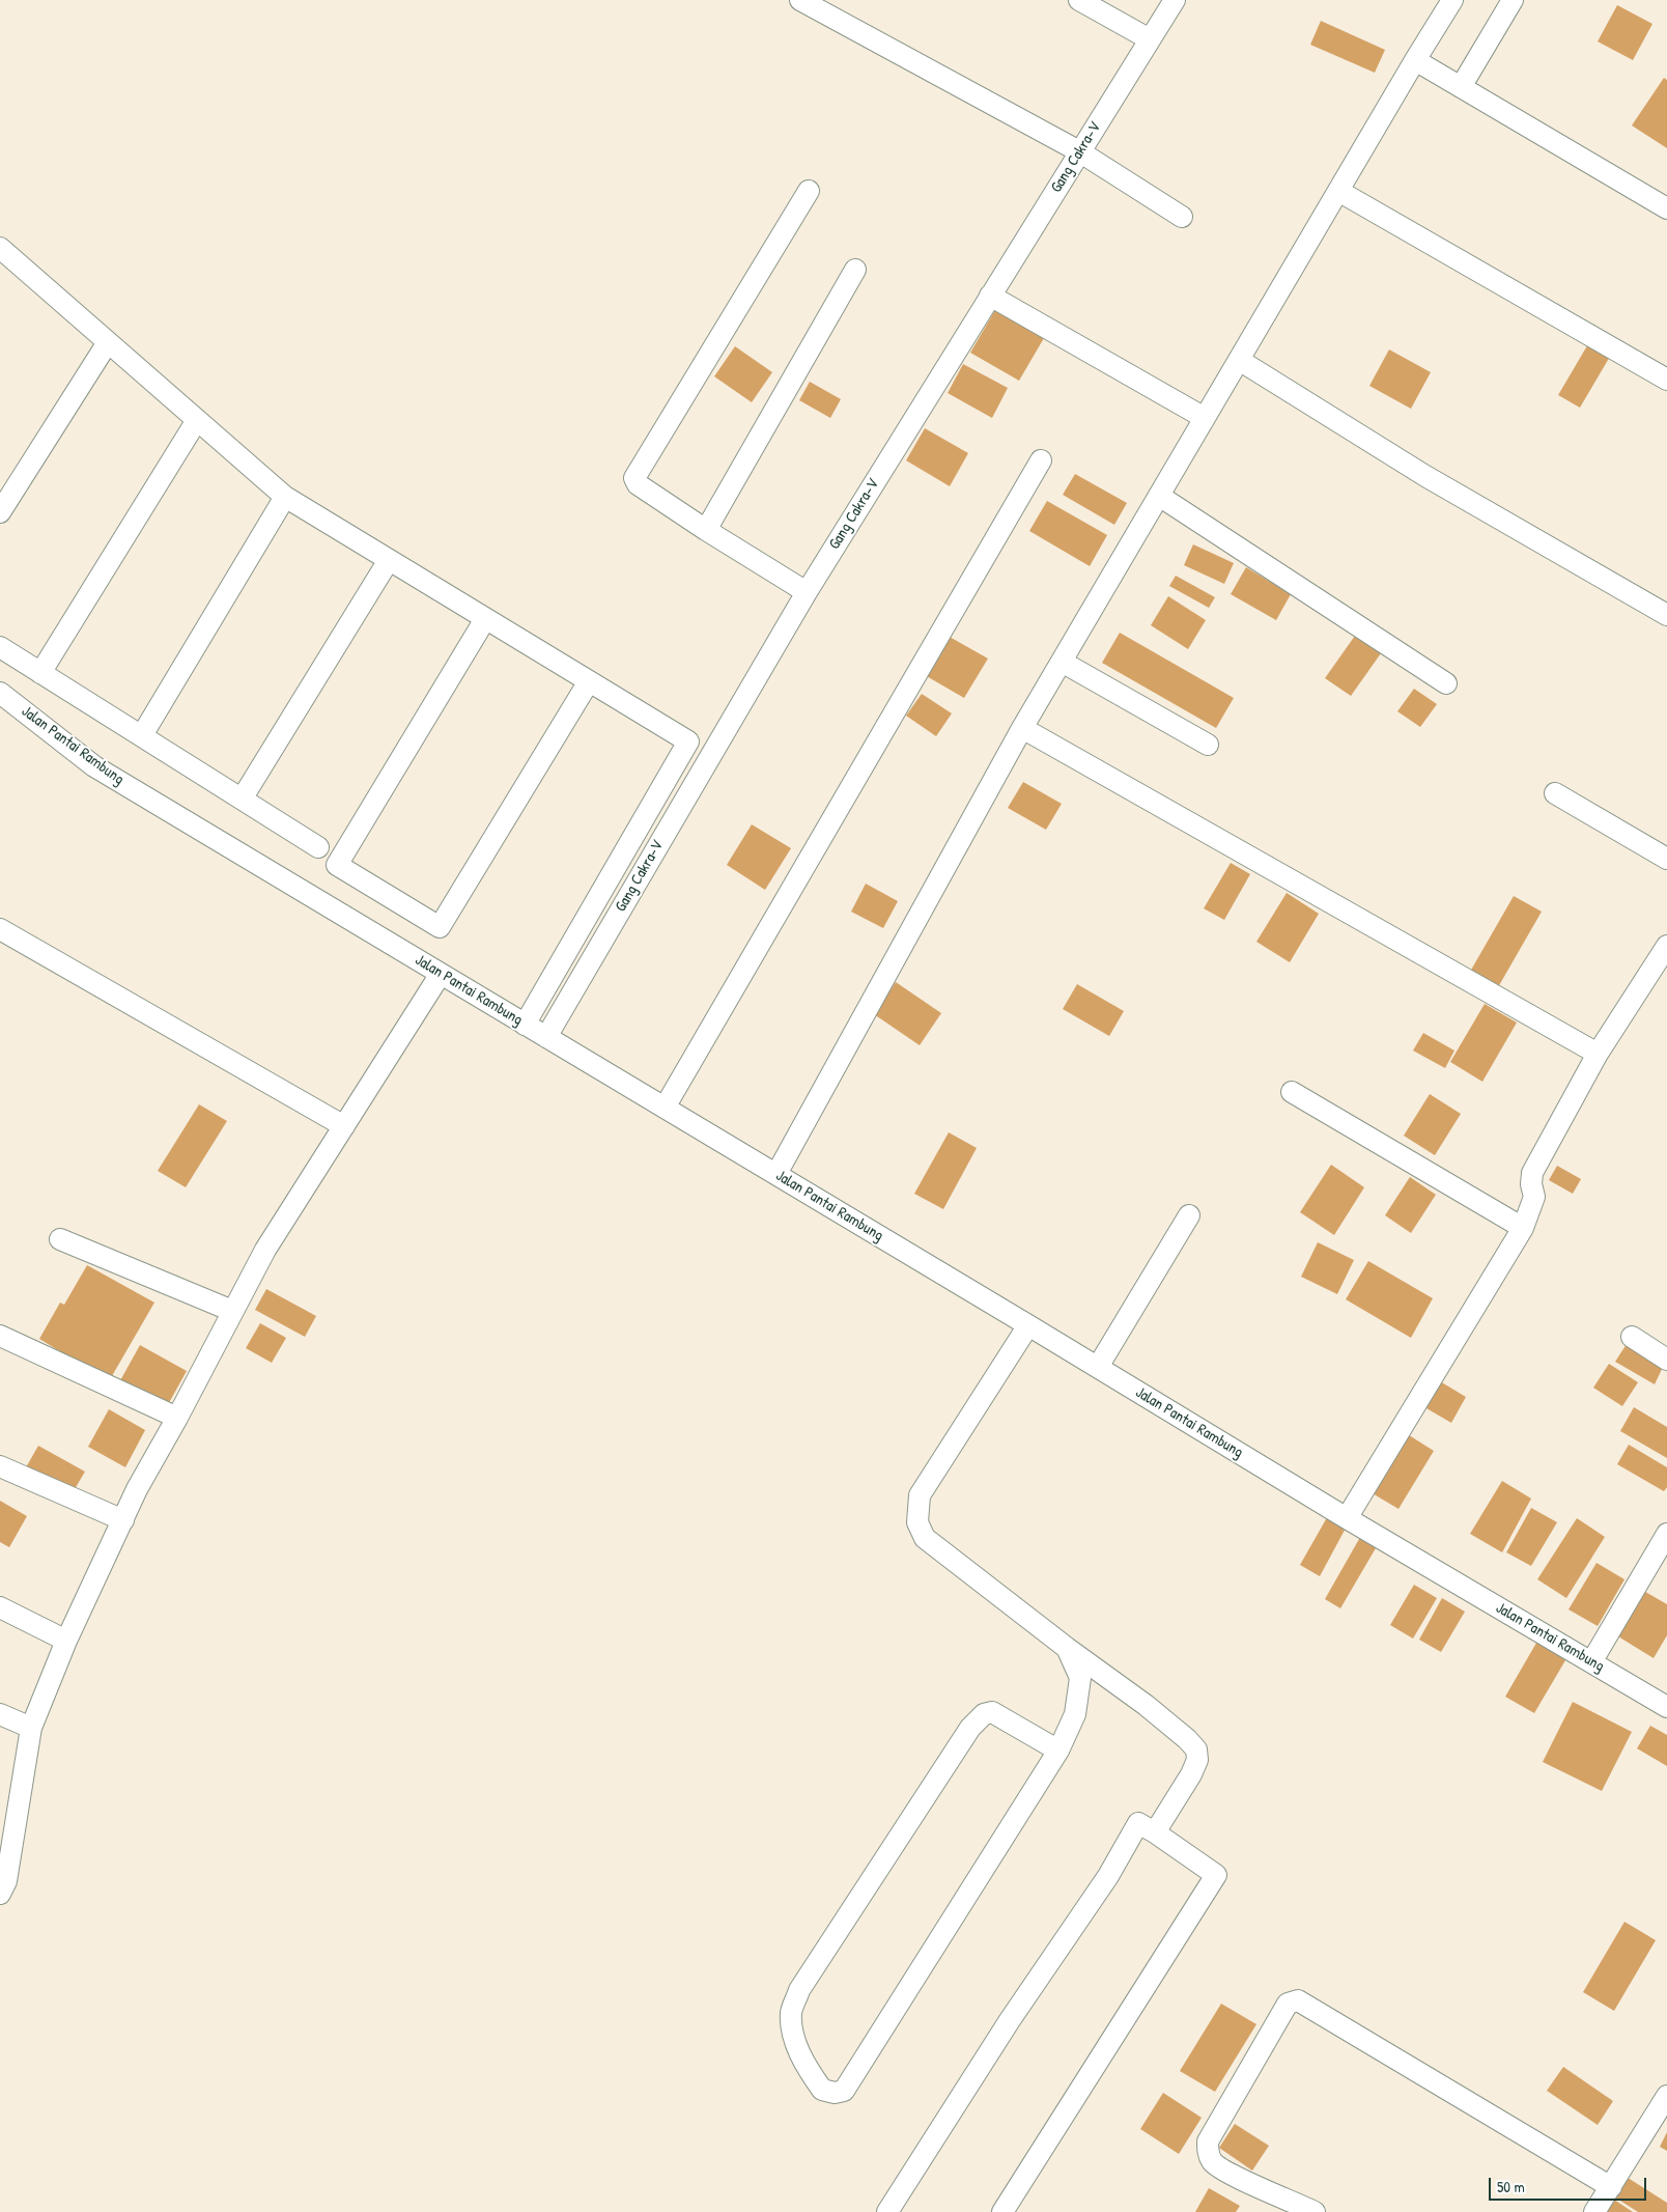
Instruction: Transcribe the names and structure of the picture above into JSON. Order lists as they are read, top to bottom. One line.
{"streets":{"street":["Gang Cakra-V","Jalan Pantai Rambung"]},"crossings":[["Gang Cakra-V","Jalan Pantai Rambung"]],"scale_bar":"50 m"}
